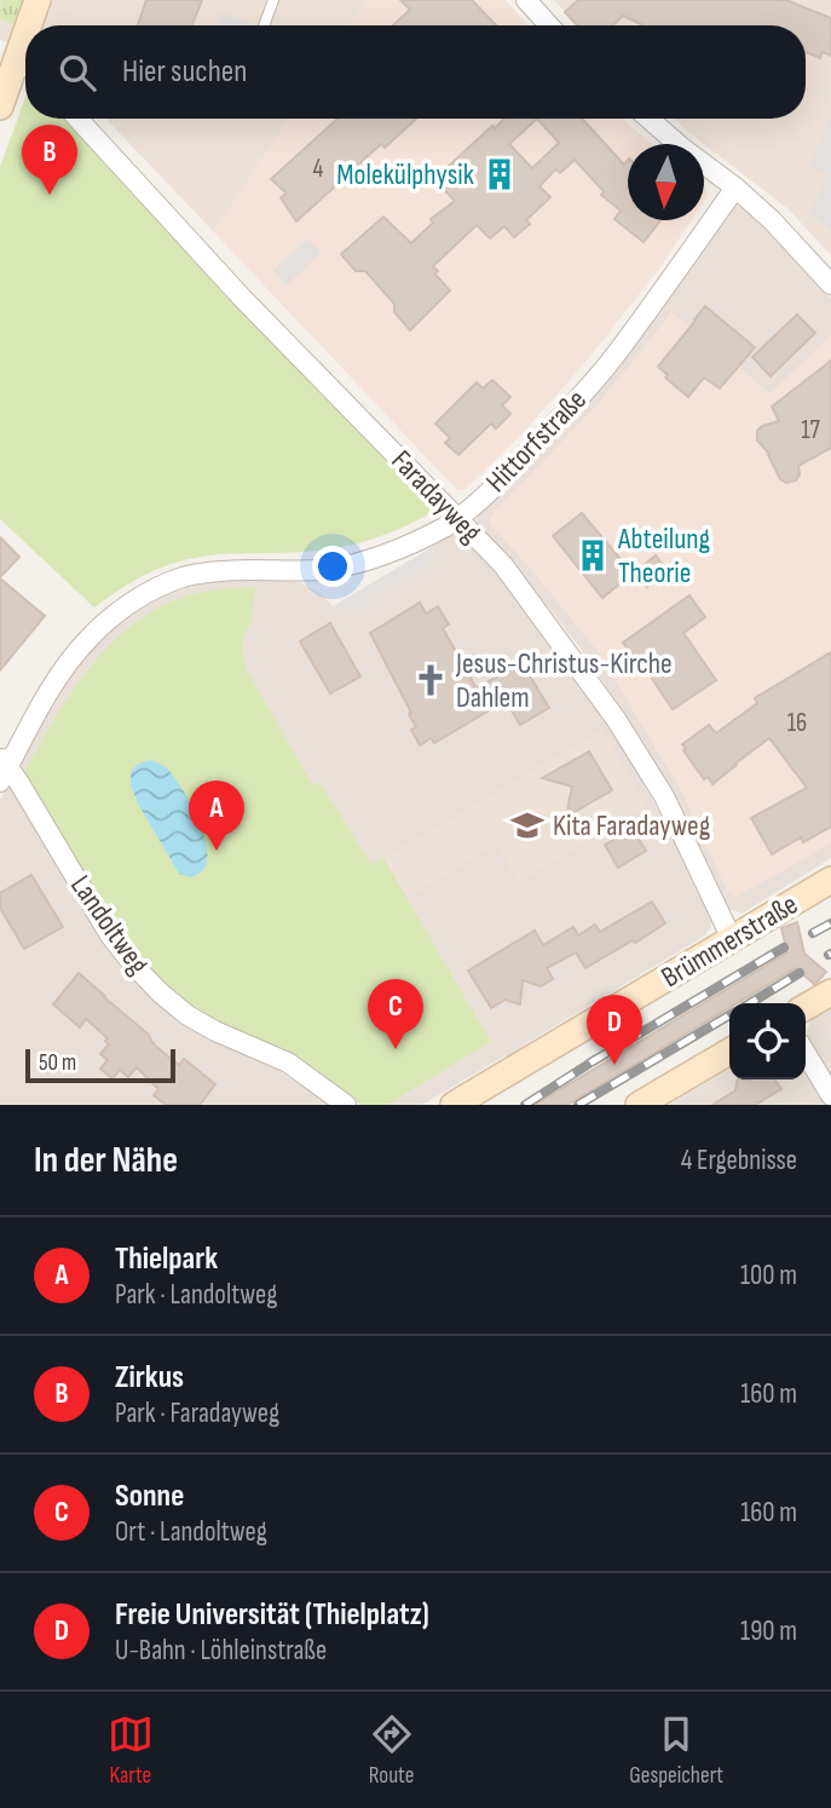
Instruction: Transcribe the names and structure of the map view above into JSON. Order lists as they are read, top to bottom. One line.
{"streets":{"main road":["Brümmerstraße"],"street":["Hittorfstraße","Faradayweg","Landoltweg"]},"crossings":[["Hittorfstraße","Faradayweg"],["Hittorfstraße","Landoltweg"],["Faradayweg","Brümmerstraße"]],"places":{"building":["Molekülphysik","Abteilung Theorie"],"church":["Jesus-Christus-Kirche Dahlem"],"school or university":["Kita Faradayweg"]},"house_numbers":["4","17","16"],"scale_bar":"50 m","north":"bottom","page":{"search":"Hier suchen","pins":["B","A","C","D"],"scale":"50 m","heading":["In der Nähe","4 Ergebnisse"],"list":[{"mark":"A","name":"Thielpark","note":"Park · Landoltweg","value":"100 m"},{"mark":"B","name":"Zirkus","note":"Park · Faradayweg","value":"160 m"},{"mark":"C","name":"Sonne","note":"Ort · Landoltweg","value":"160 m"},{"mark":"D","name":"Freie Universität (Thielplatz)","note":"U-Bahn · Löhleinstraße","value":"190 m"}],"nav":["Karte","Route","Gespeichert"]}}
